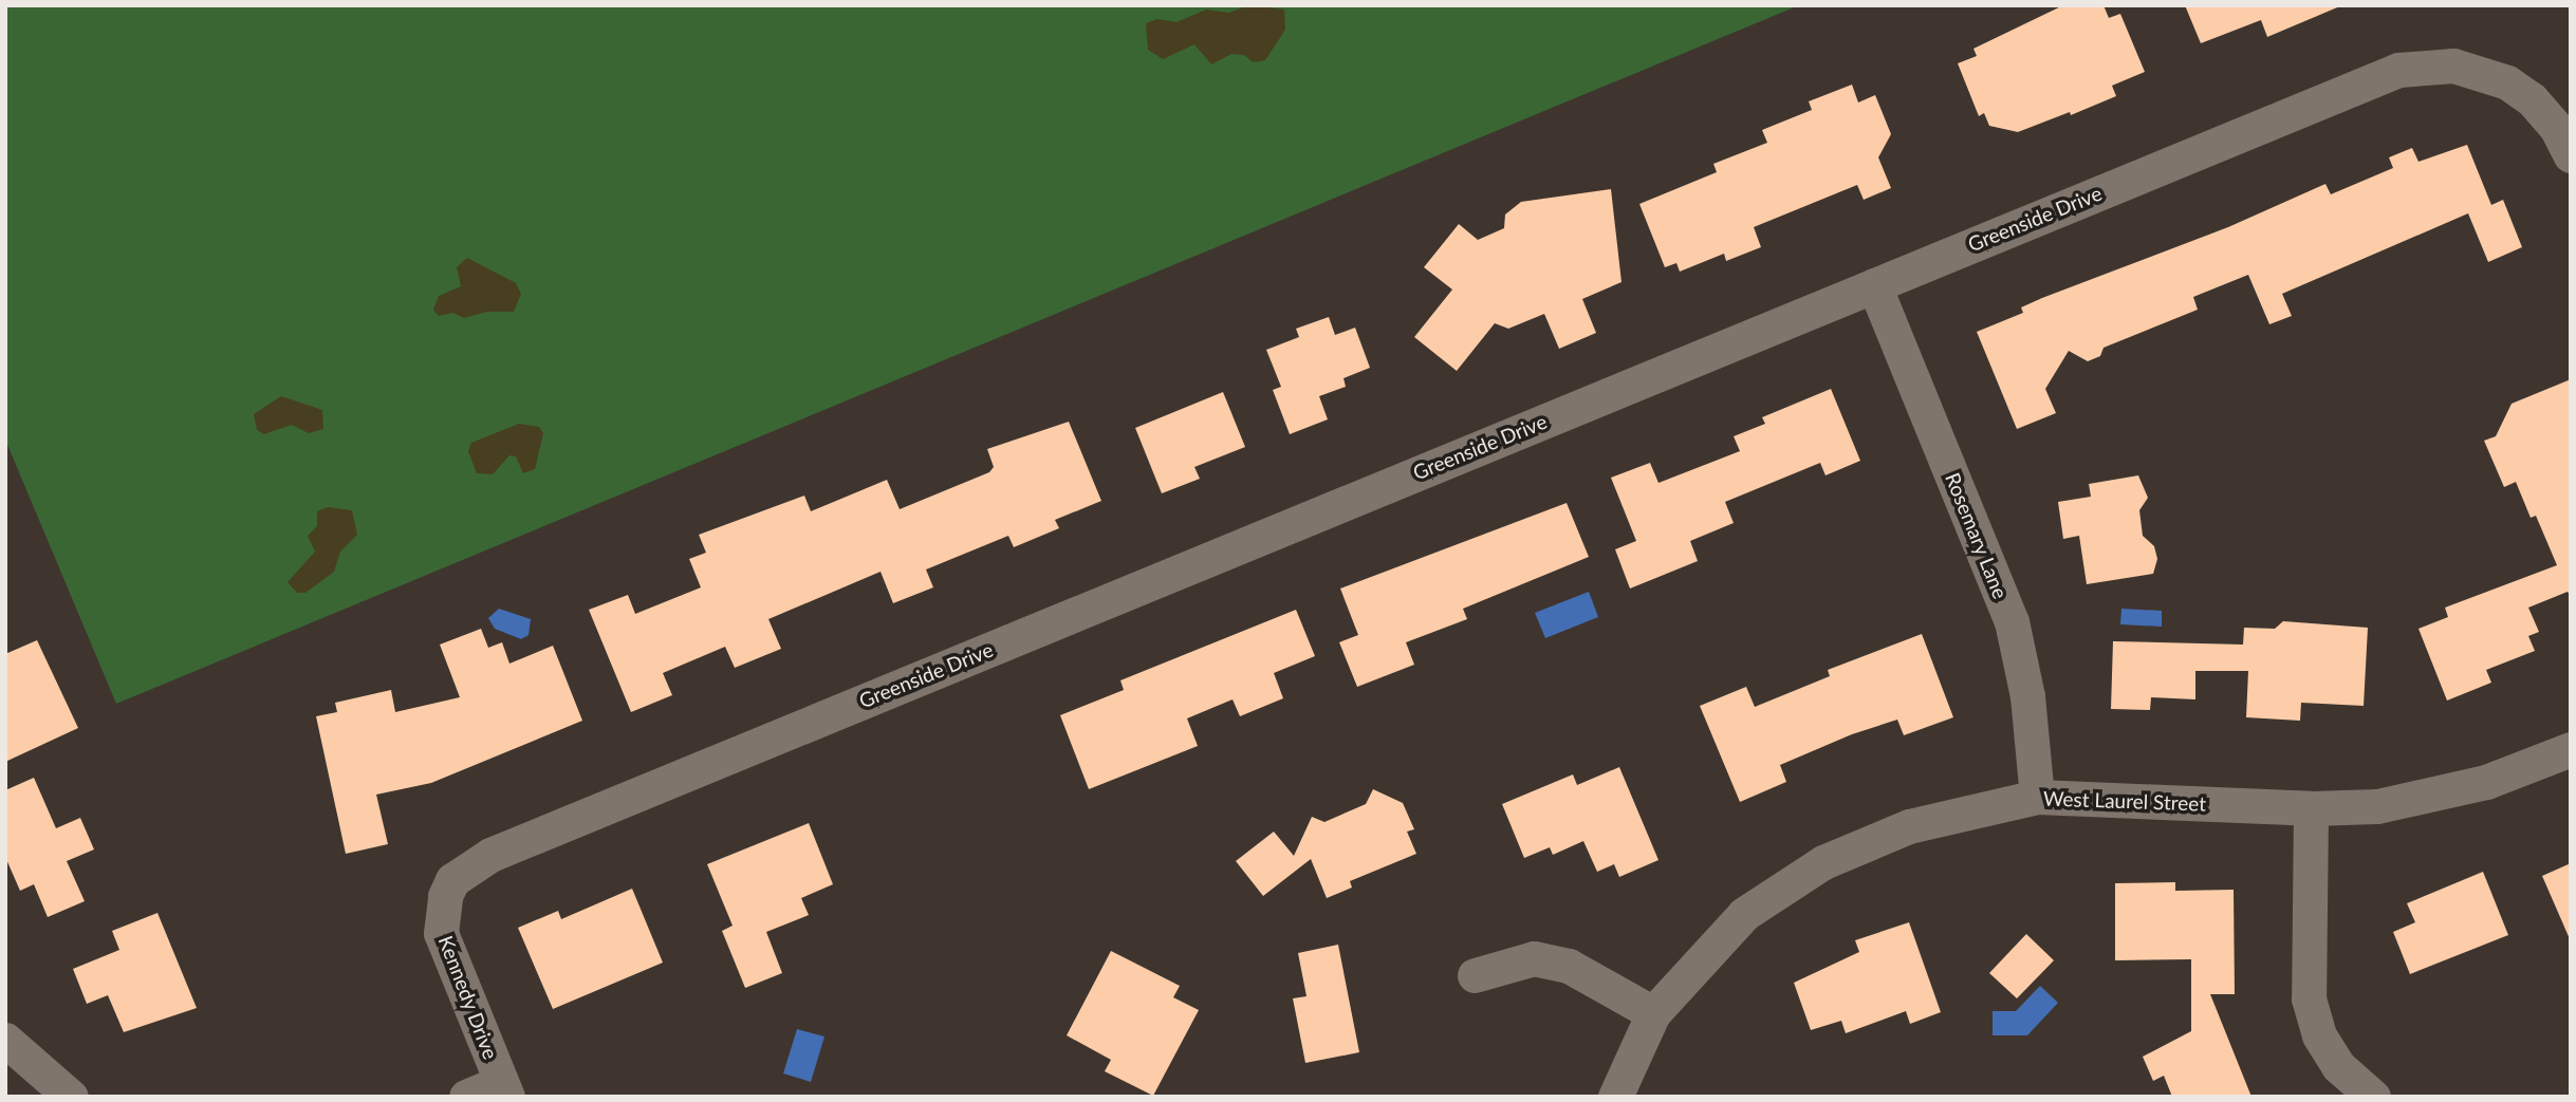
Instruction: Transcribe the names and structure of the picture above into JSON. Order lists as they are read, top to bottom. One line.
{"streets":{"street":["Greenside Drive","Rosemary Lane","West Laurel Street","Kennedy Drive"]},"crossings":[["Greenside Drive","Rosemary Lane"],["Greenside Drive","Kennedy Drive"],["Rosemary Lane","West Laurel Street"]]}
